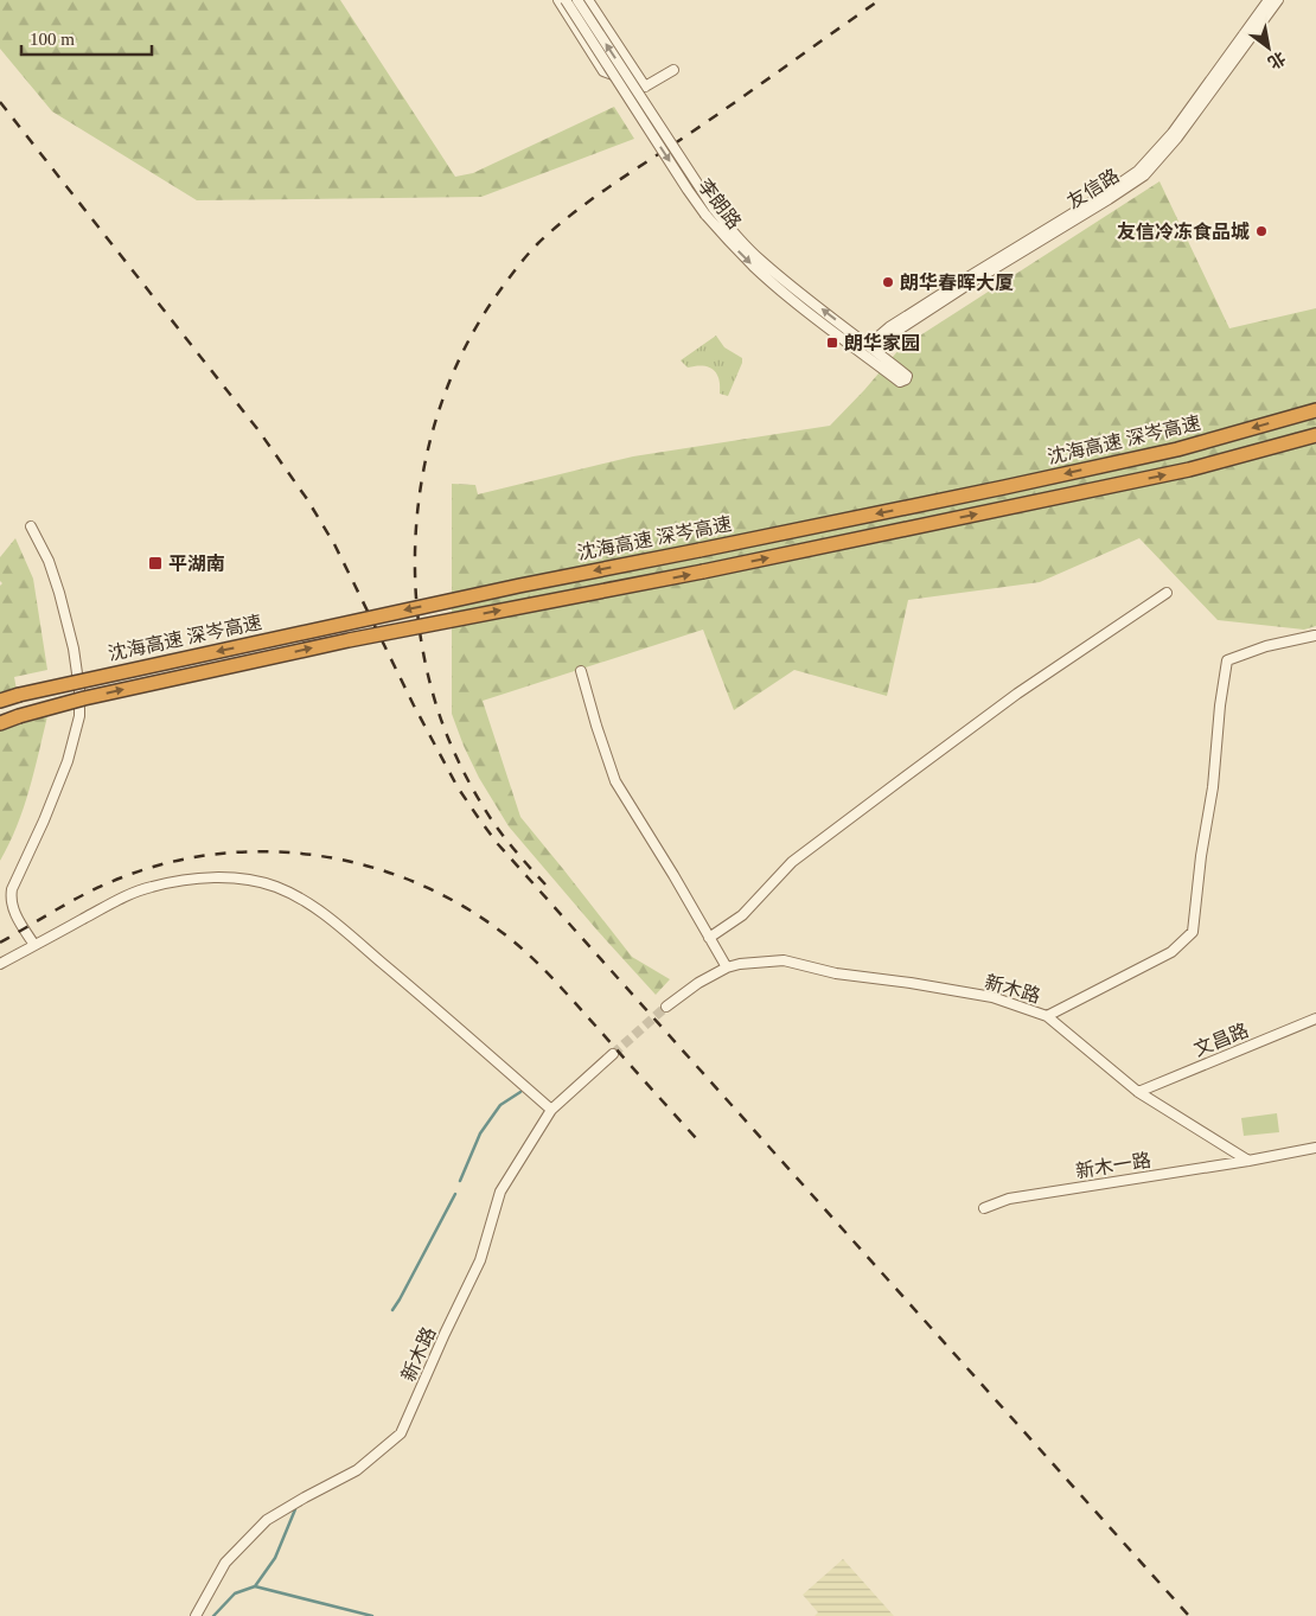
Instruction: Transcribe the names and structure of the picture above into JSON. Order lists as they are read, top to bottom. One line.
{"streets":{"highway":["沈海高速 深岑高速"],"street":["友信路","李朗路","新木路","文昌路","新木一路"]},"crossings":[["友信路","李朗路"],["新木路","文昌路"],["新木路","新木一路"]],"places":{"other":["友信冷冻食品城","朗华春晖大厦"],"transit":["朗华家园","平湖南"]},"scale_bar":"100 m","north":"bottom right"}
